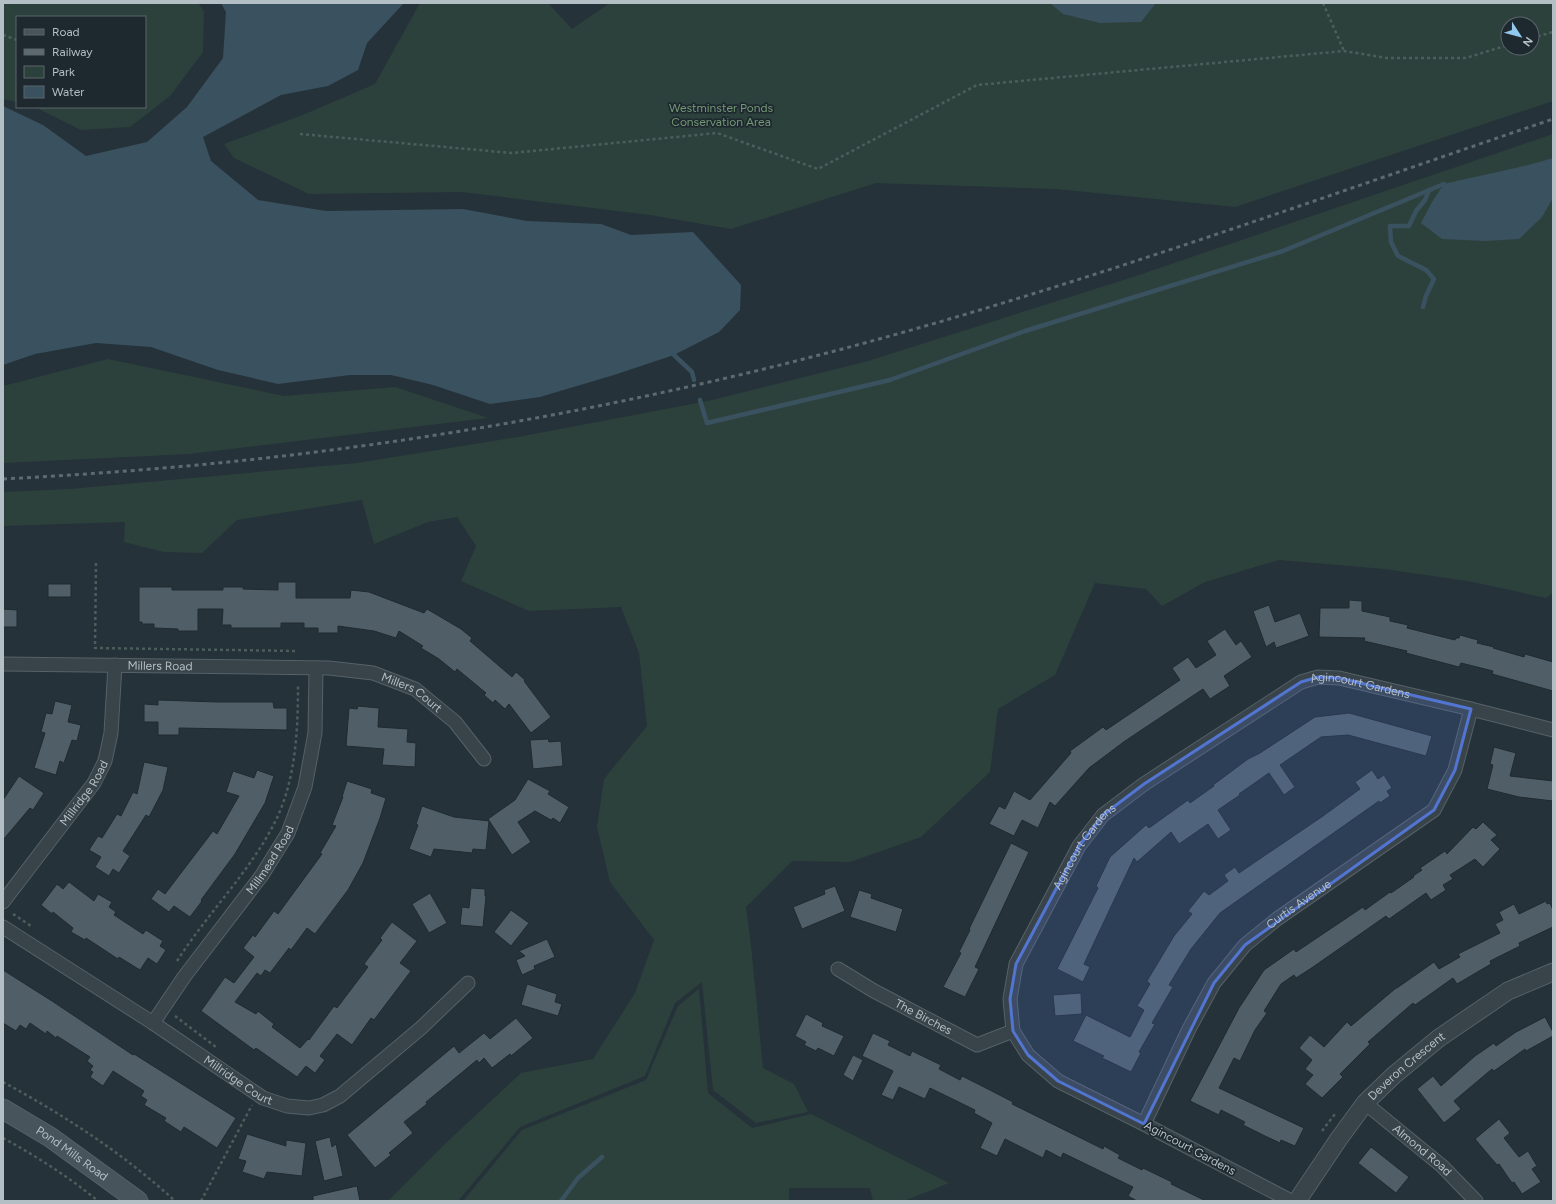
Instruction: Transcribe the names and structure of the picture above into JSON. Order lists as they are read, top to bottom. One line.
{"streets":{"main road":["Pond Mills Road"],"street":["Millers Road","Agincourt Gardens","Millers Court","Millridge Road","Millmead Road","Curtis Avenue","The Birches","Deveron Crescent","Millridge Court","Almond Road"]},"crossings":[["Millers Road","Millers Court"],["Millers Road","Millridge Road"],["Millers Road","Millmead Road"],["Agincourt Gardens","Curtis Avenue"],["Agincourt Gardens","The Birches"],["Millers Court","Millmead Road"],["Millmead Road","Millridge Court"],["Deveron Crescent","Almond Road"]],"parks":["Westminster Ponds Conservation Area"],"legend":["Road","Railway","Park","Water"],"north":"bottom right"}
